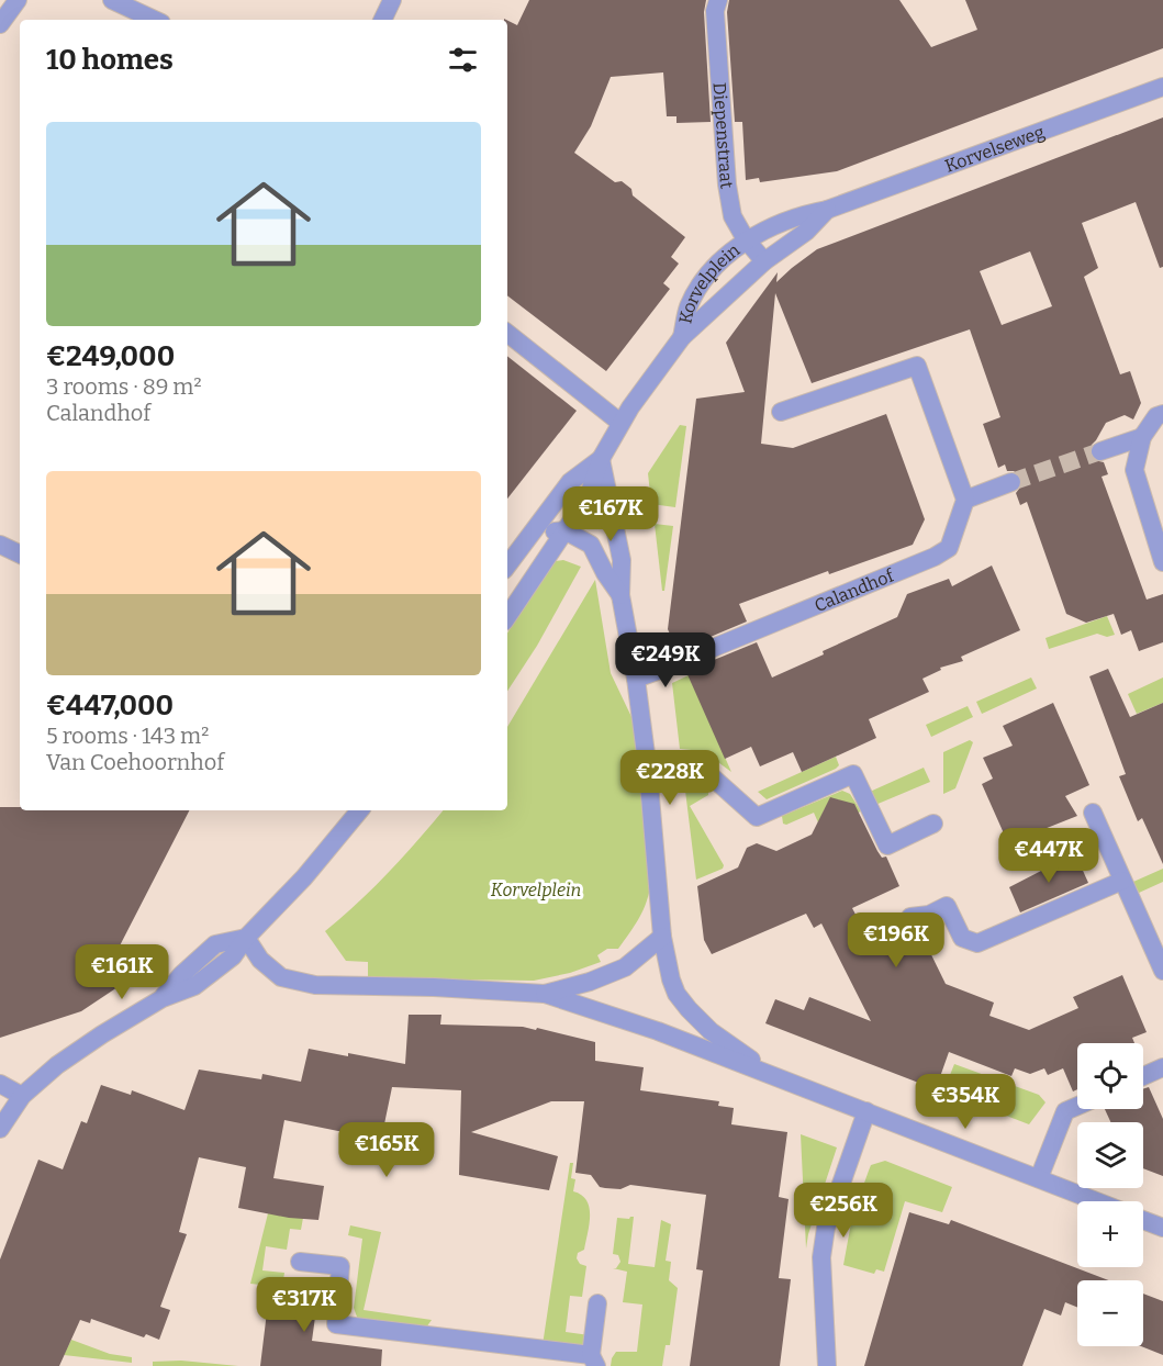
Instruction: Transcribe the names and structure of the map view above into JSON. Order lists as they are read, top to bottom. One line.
{"streets":{"street":["Diepenstraat","Korvelseweg","Korvelplein","Calandhof"]},"crossings":[["Diepenstraat","Korvelseweg"],["Diepenstraat","Korvelplein"],["Korvelseweg","Korvelplein"]],"parks":["Korvelplein"],"page":{"heading":"10 homes","list":[{"name":"€249,000","note":"3 rooms · 89 m² · Calandhof"},{"name":"€447,000","note":"5 rooms · 143 m² · Van Coehoornhof"}],"price":["€167K","€249K","€228K","€447K","€196K","€161K","€354K","€165K","€256K","€317K"],"map_buttons":["+","−"]}}
